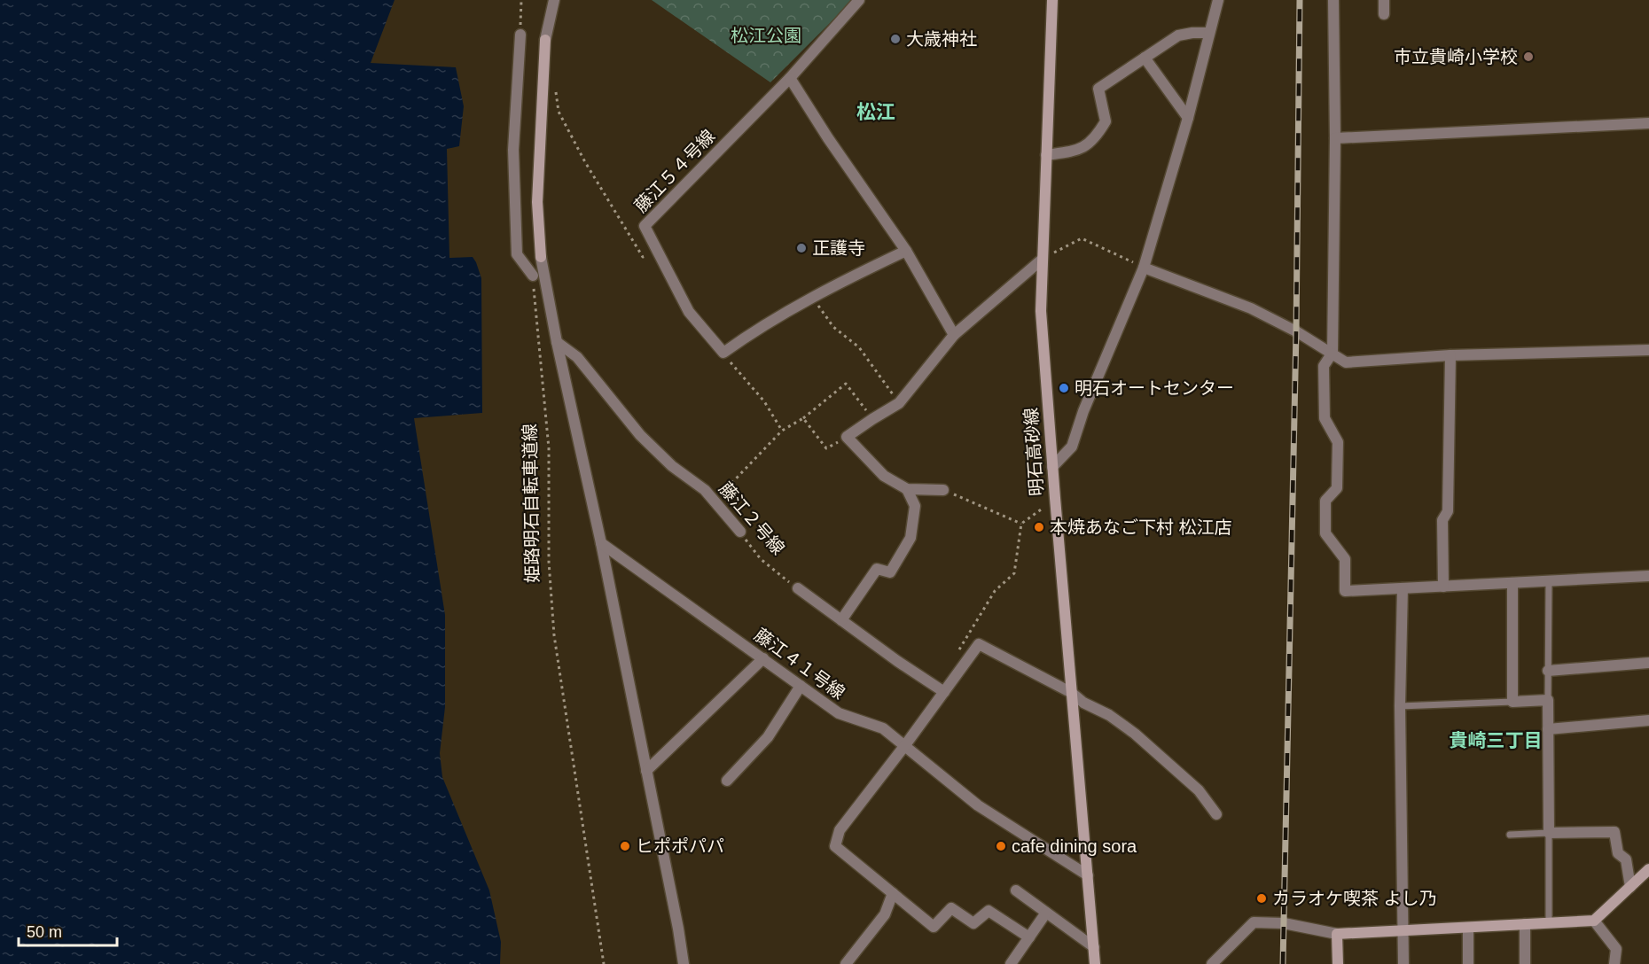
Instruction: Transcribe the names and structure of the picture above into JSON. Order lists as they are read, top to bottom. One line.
{"streets":{"main road":["明石高砂線"],"street":["藤江５４号線","藤江２号線","藤江４１号線"],"path":["姫路明石自転車道線"]},"crossings":[["明石高砂線","藤江４１号線"]],"districts":["松江","貴崎三丁目"],"parks":["松江公園"],"places":["大歳神社","市立貴崎小学校","正護寺","明石オートセンター","本焼あなご下村 松江店","ヒポポパパ","cafe dining sora","カラオケ喫茶 よし乃"],"scale_bar":"50 m"}
